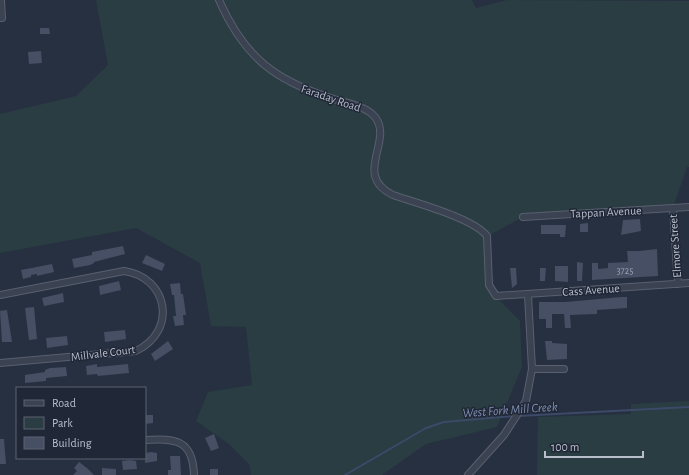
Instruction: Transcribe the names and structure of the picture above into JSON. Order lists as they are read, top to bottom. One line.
{"streets":{"street":["Faraday Road","Tappan Avenue","Elmore Street","Cass Avenue","Millvale Court"]},"crossings":[["Faraday Road","Cass Avenue"],["Tappan Avenue","Elmore Street"],["Elmore Street","Cass Avenue"]],"water":["West Fork Mill Creek"],"house_numbers":["3725"],"legend":["Road","Park","Building"],"scale_bar":"100 m"}
